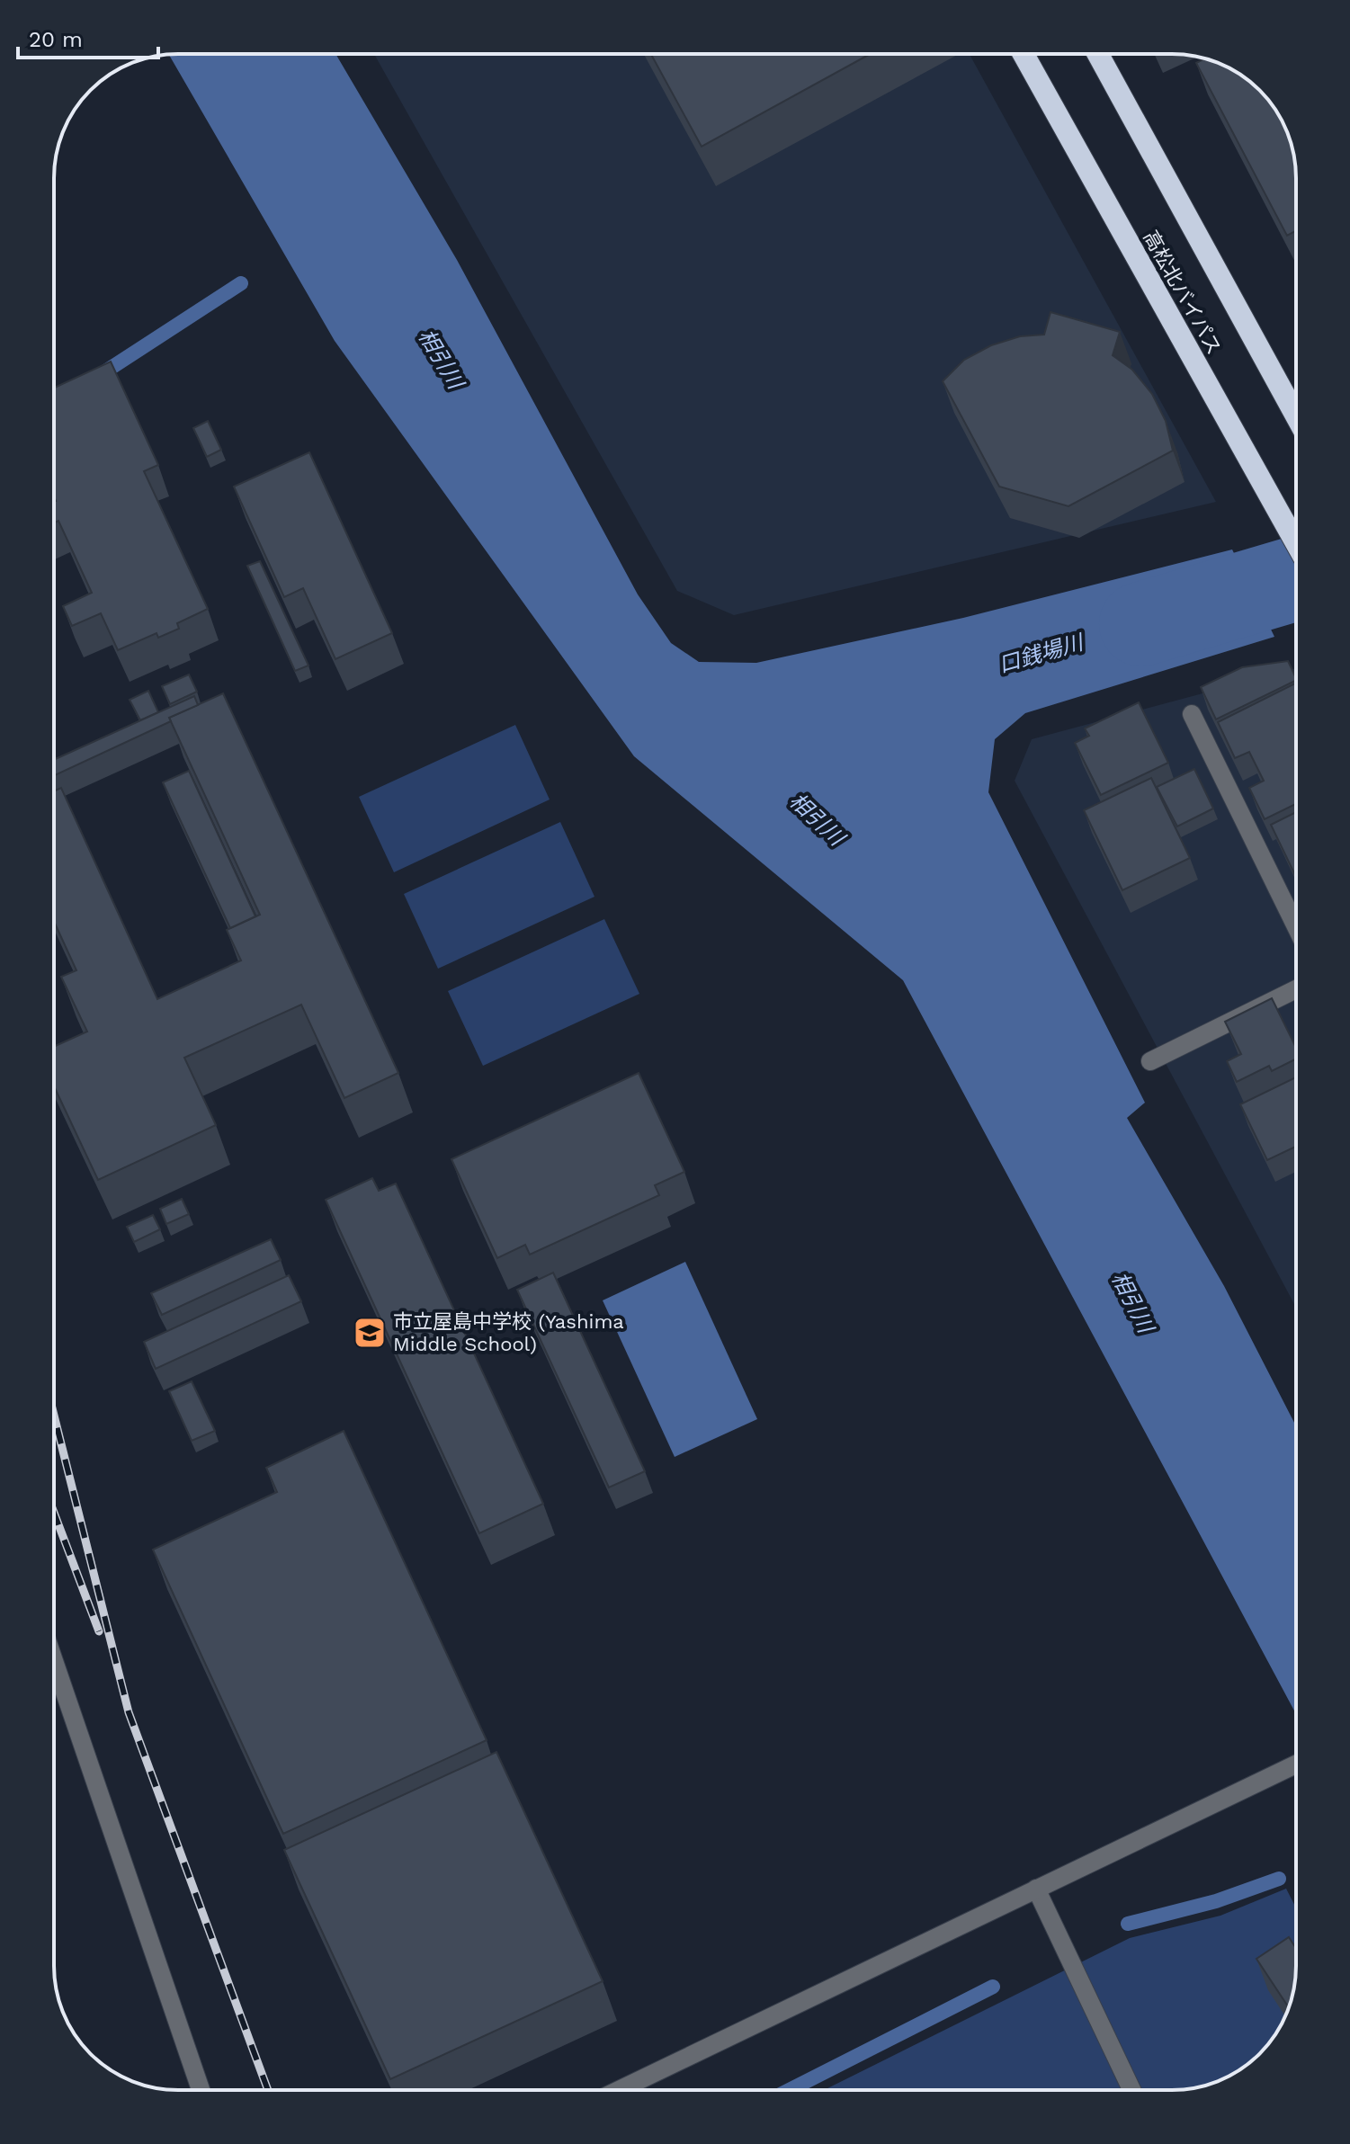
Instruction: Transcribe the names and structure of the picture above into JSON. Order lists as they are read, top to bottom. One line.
{"streets":{"highway":["高松北バイパス"]},"water":["相引川","口銭場川"],"places":{"school or university":["市立屋島中学校 (Yashima Middle School)"]},"scale_bar":"20 m"}
